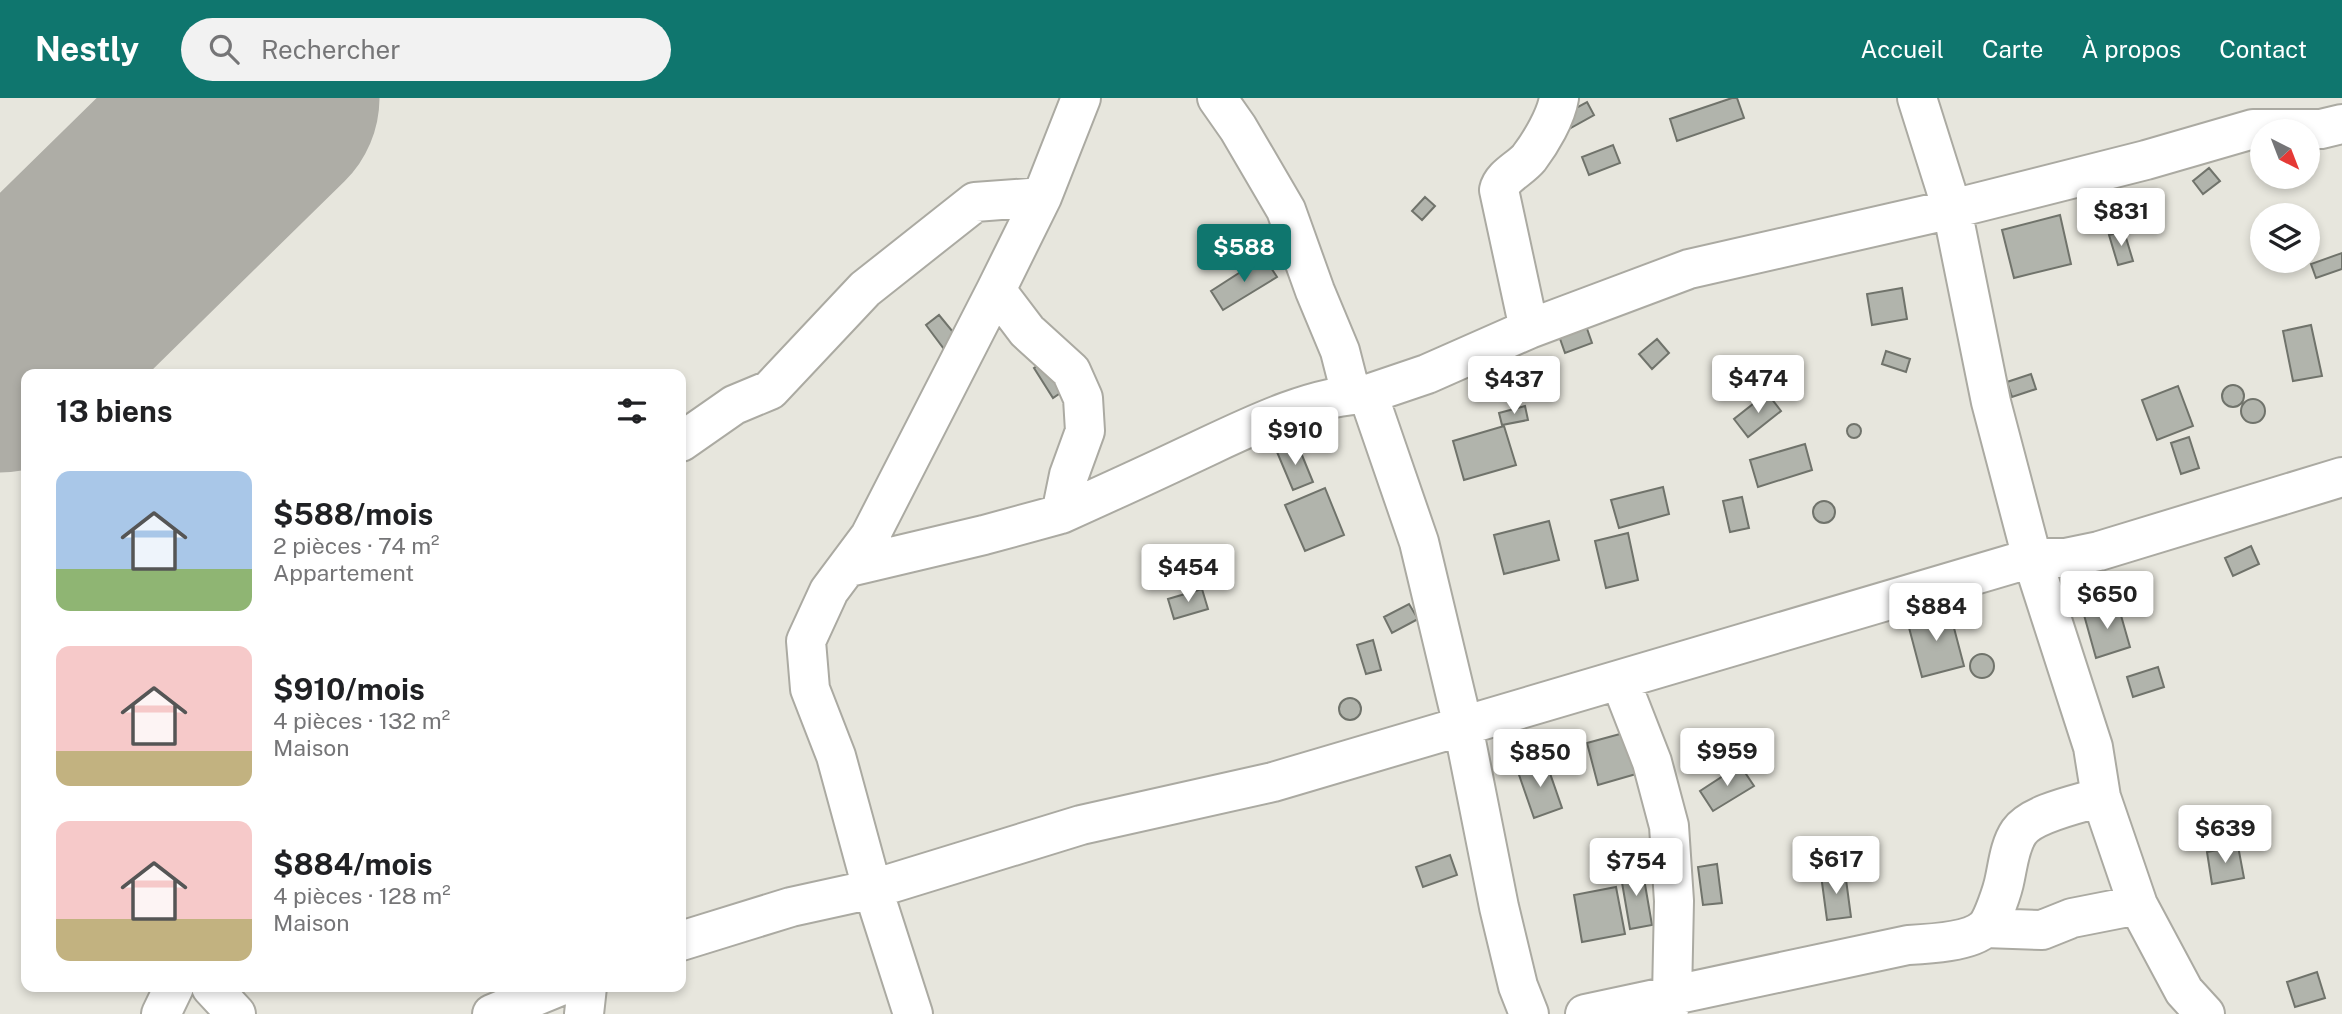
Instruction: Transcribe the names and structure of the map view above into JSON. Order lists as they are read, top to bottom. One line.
{"north":"bottom right","page":{"header":"Nestly","search":"Rechercher","nav":["Accueil","Carte","À propos","Contact"],"price":["$831","$588","$474","$437","$910","$454","$650","$884","$959","$850","$639","$617","$754"],"heading":"13 biens","list":[{"name":"$588/mois","note":"2 pièces · 74 m² · Appartement"},{"name":"$910/mois","note":"4 pièces · 132 m² · Maison"},{"name":"$884/mois","note":"4 pièces · 128 m² · Maison"}]}}
